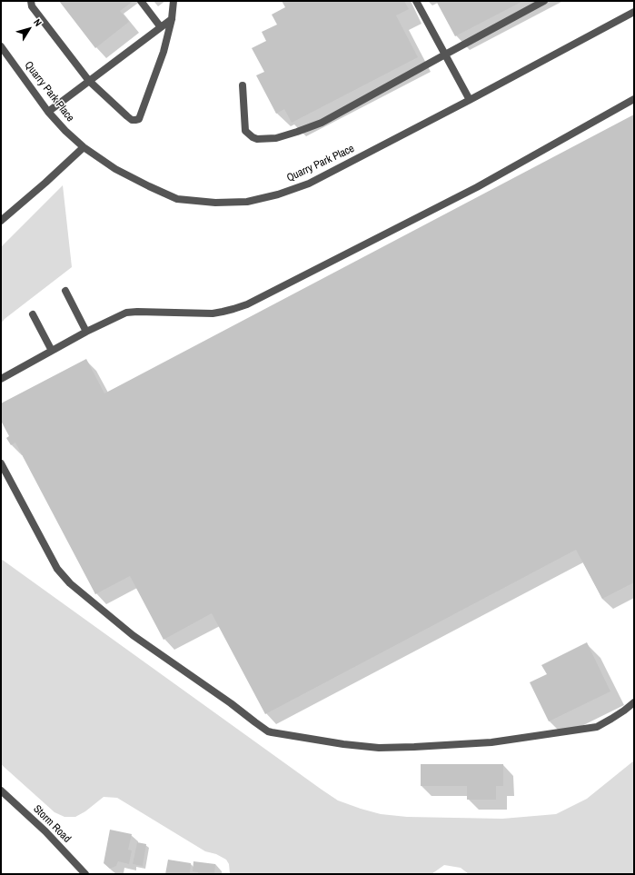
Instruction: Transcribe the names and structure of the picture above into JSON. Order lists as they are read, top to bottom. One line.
{"streets":{"street":["Quarry Park Place","Storm Road"]},"north":"top right"}
